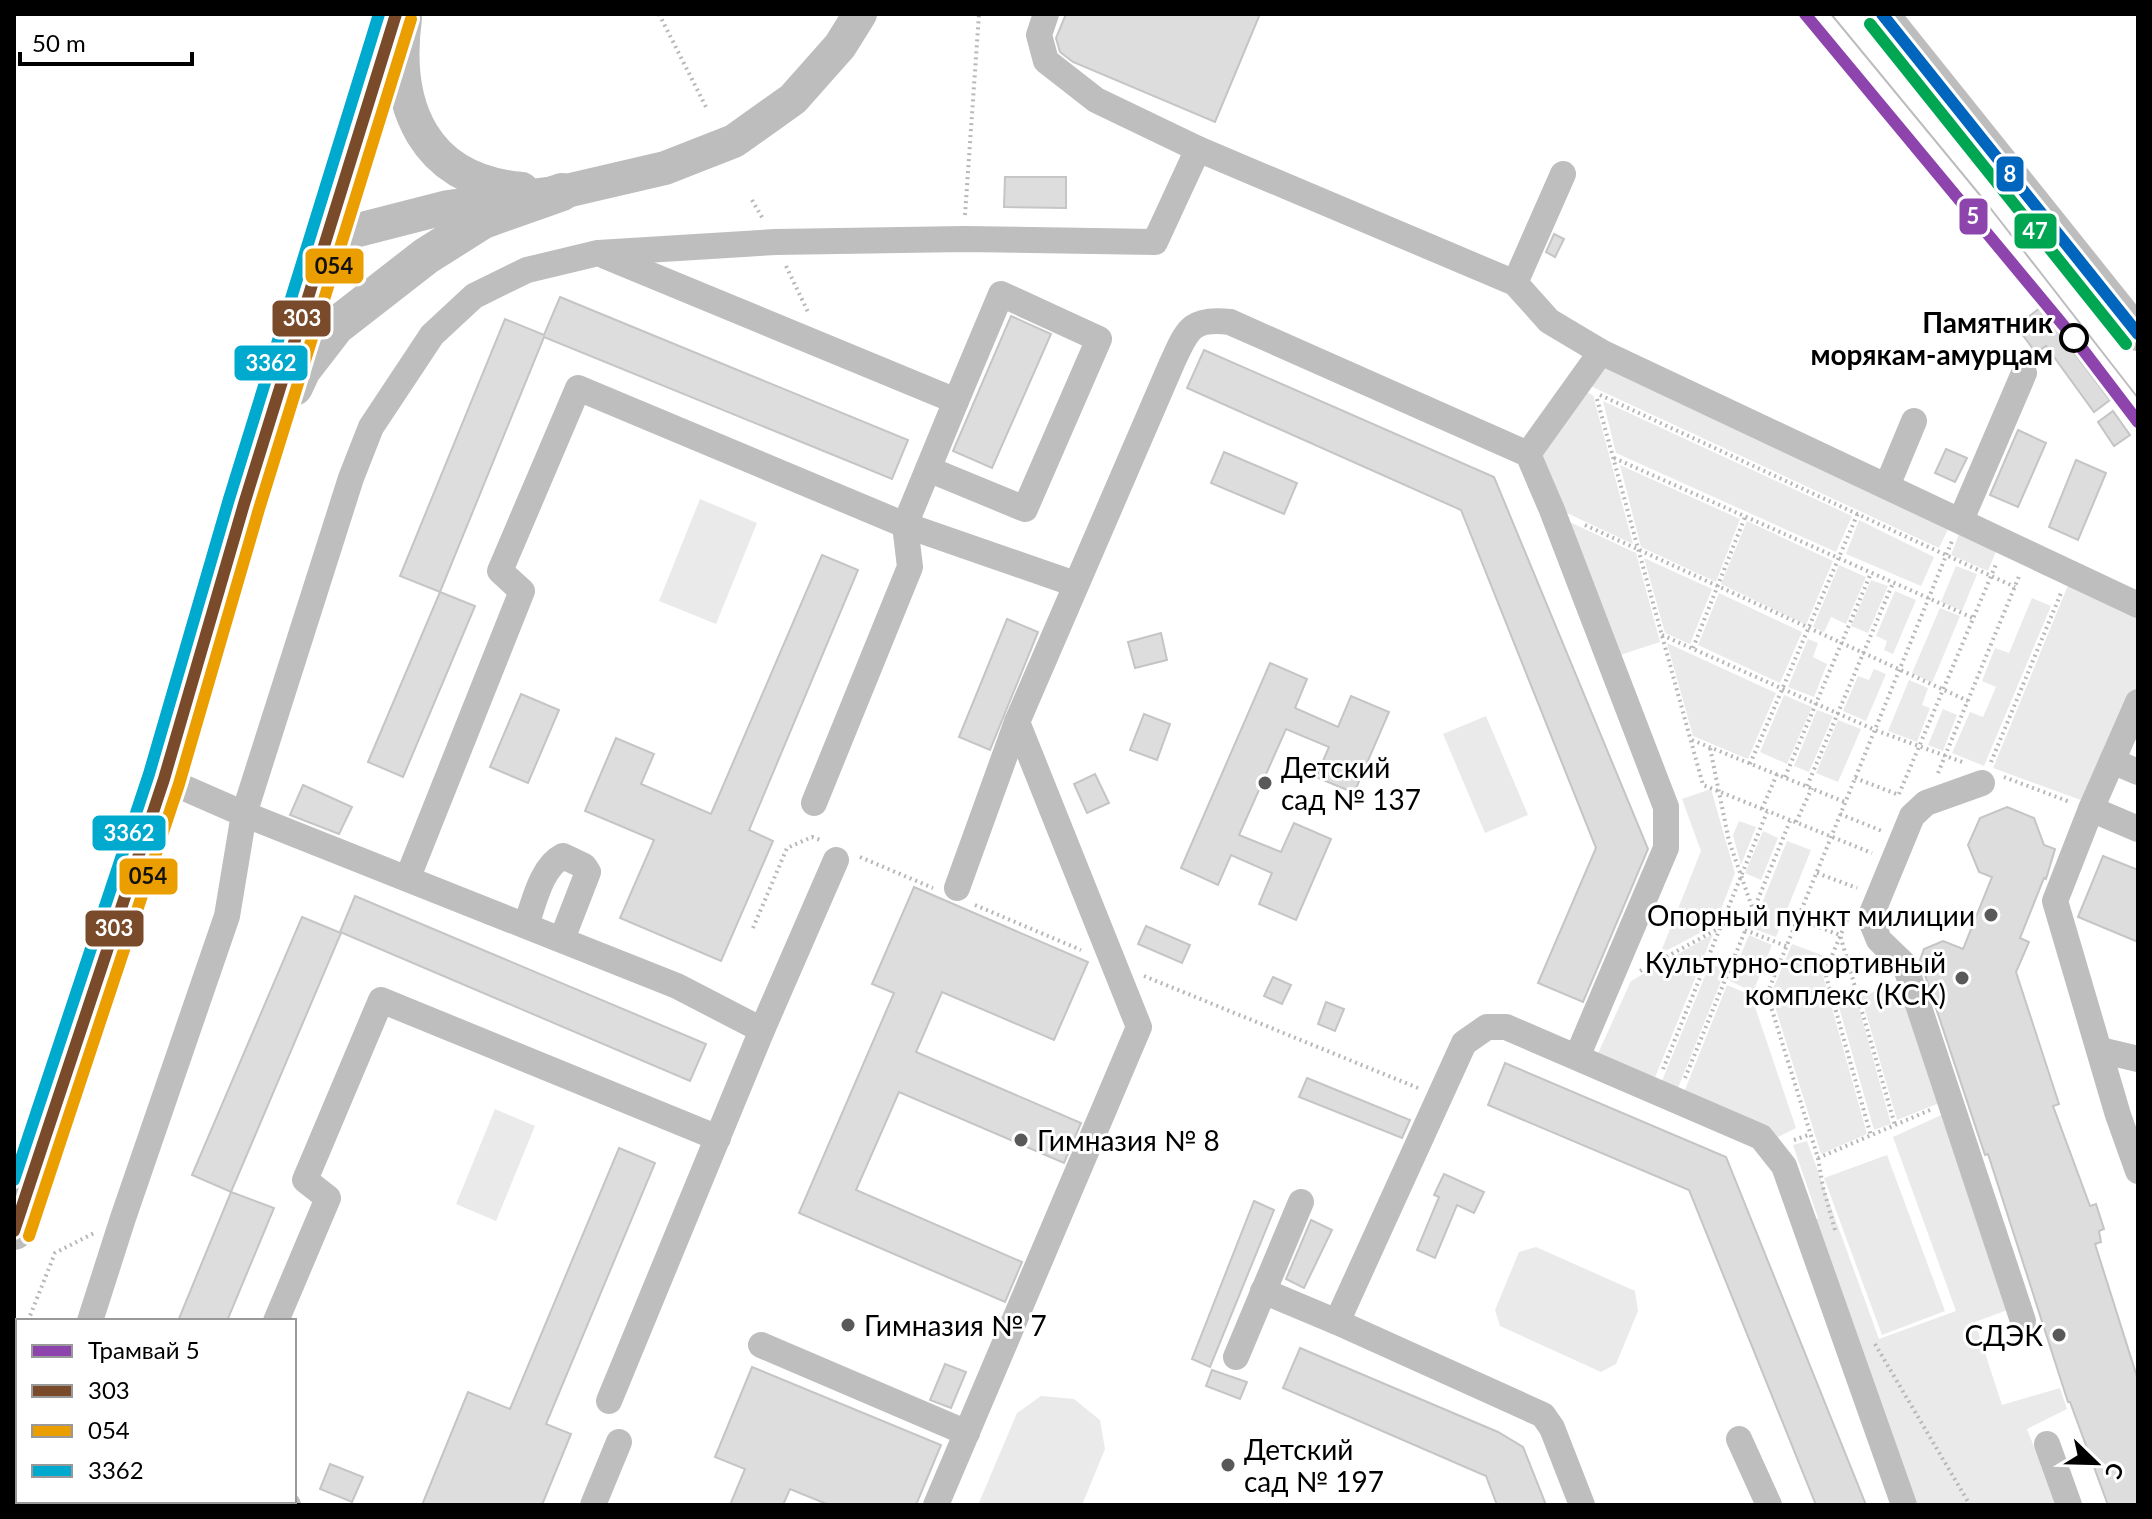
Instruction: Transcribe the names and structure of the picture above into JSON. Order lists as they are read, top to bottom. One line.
{"places":["Памятник морякам-амурцам","Детский сад № 137","Опорный пункт милиции","Культурно-спортивный комплекс (КСК)","Гимназия № 8","Гимназия № 7","СДЭК","Детский сад № 197"],"lines":["tram line 5","transit line 303","transit line 3362","transit line 8","transit line 054","transit line 47"],"legend":["Трамвай 5","303","054","3362"],"scale_bar":"50 m","north":"bottom right"}
